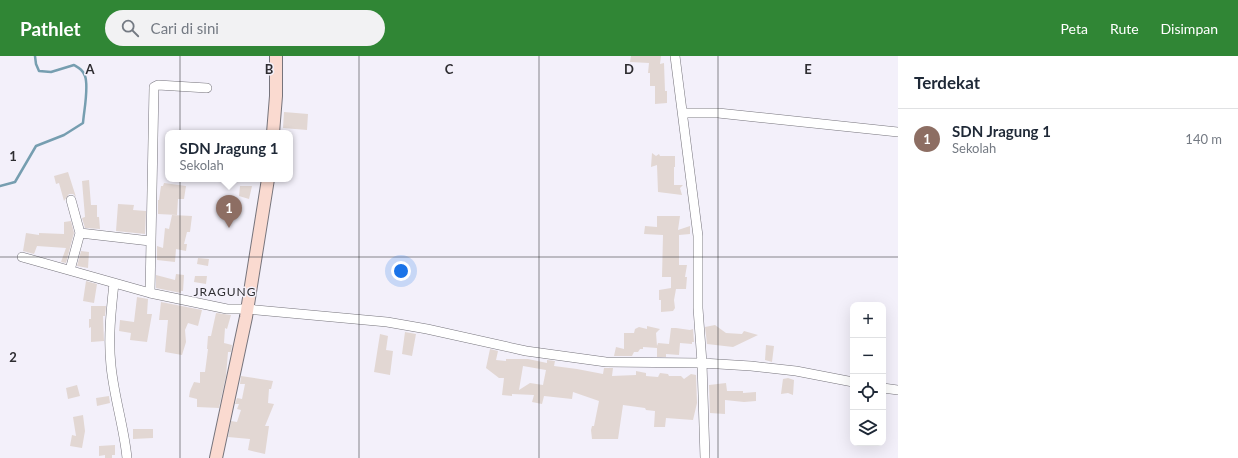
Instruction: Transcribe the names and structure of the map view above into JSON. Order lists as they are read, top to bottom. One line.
{"districts":["JRAGUNG"],"page":{"header":"Pathlet","search":"Cari di sini","nav":["Peta","Rute","Disimpan"],"heading":"Terdekat","list":[{"mark":"1","name":"SDN Jragung 1","note":"Sekolah","value":"140 m"}],"popup":["SDN Jragung 1","Sekolah"],"pins":"1","map_buttons":["+","−"]},"grid":{"columns":["A","B","C","D","E"],"rows":["1","2"]}}
